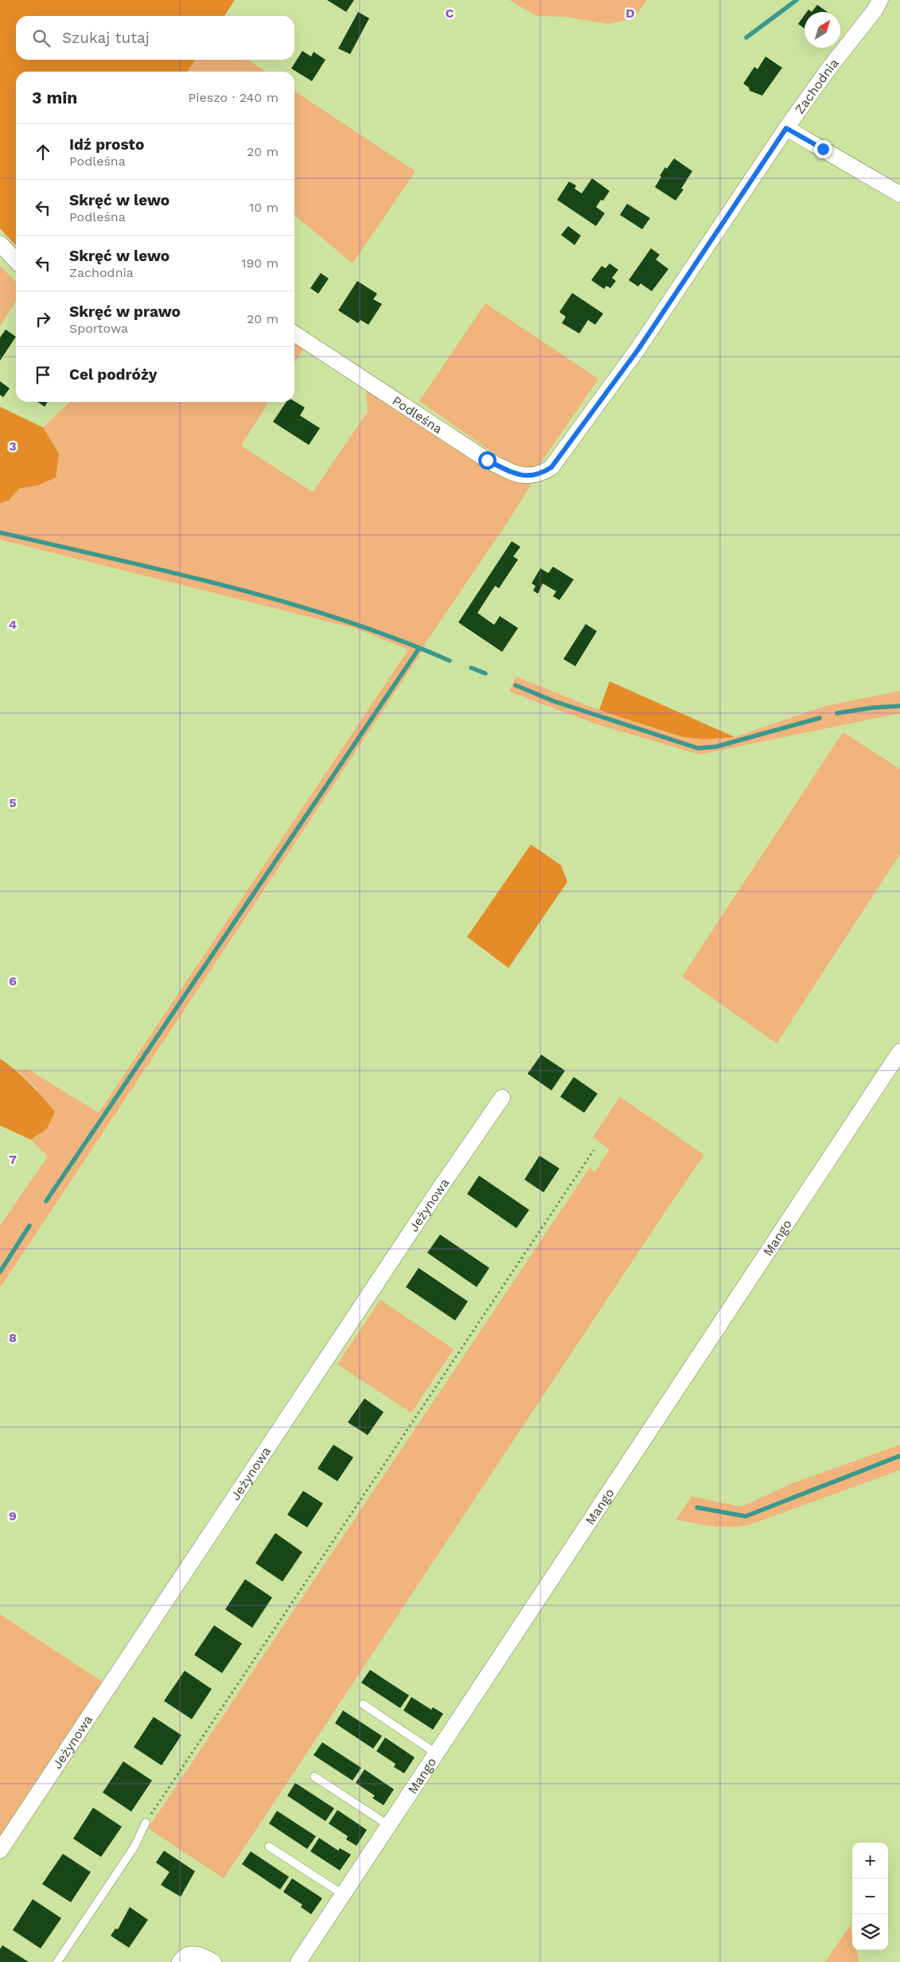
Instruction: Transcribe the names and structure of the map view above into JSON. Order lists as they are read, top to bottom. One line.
{"streets":{"street":["Zachodnia","Podleśna","Jeżynowa","Mango"]},"crossings":[["Zachodnia","Podleśna"]],"north":"top right","page":{"search":"Szukaj tutaj","heading":["3 min","Pieszo · 240 m"],"list":[["Idź prosto","Podleśna","20 m"],["Skręć w lewo","Podleśna","10 m"],["Skręć w lewo","Zachodnia","190 m"],["Skręć w prawo","Sportowa","20 m"],"Cel podróży"],"map_buttons":["+","−"]},"grid":{"columns":["C","D"],"rows":["3","4","5","6","7","8","9"]}}
